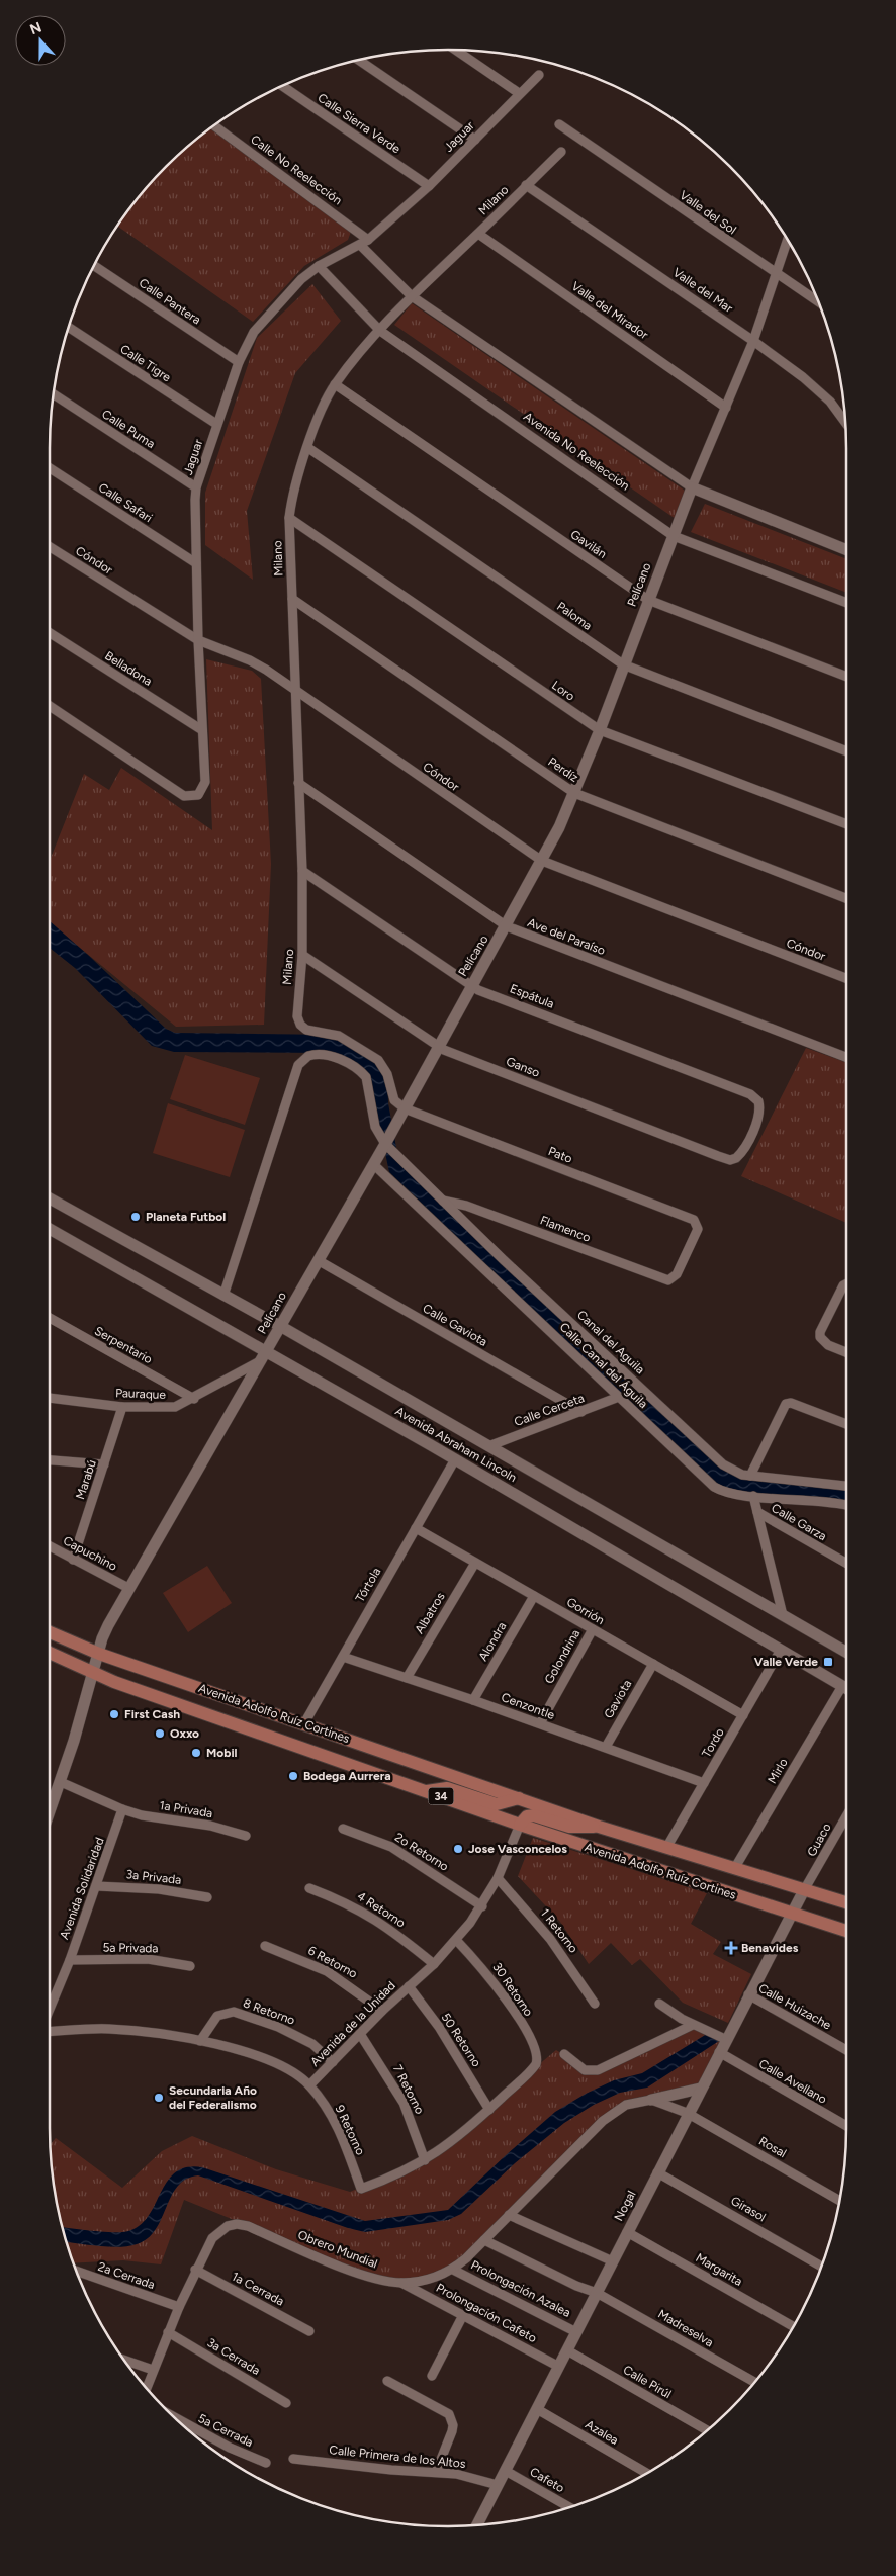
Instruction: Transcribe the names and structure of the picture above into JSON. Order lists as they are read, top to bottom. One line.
{"streets":{"main road":["Avenida Adolfo Ruíz Cortines","34"],"street":["Calle Sierra Verde","Jaguar","Calle No Reelección","Milano","Valle del Sol","Valle del Mar","Calle Pantera","Valle del Mirador","Calle Tigre","Calle Puma","Avenida No Reelección","Calle Safari","Gavilán","Cóndor","Pelícano","Paloma","Belladona","Loro","Perdíz","Ave del Paraíso","Espátula","Ganso","Pato","Flamenco","Calle Gaviota","Canal del Aguila","Serpentario","Calle Canal del Águila","Pauraque","Calle Cerceta","Avenida Abraham Lincoln","Marabú","Calle Garza","Capuchino","Tórtola","Gorrión","Albatros","Alondra","Golondrina","Gaviota","Cenzontle","Tordo","Mirlo","1a Privada","Guaco","2o Retorno","3a Privada","Avenida Solidaridad","4 Retorno","1 Retorno","5a Privada","6 Retorno","30 Retorno","Calle Huizache","8 Retorno","Avenida de la Unidad","50 Retorno","Calle Avellano","7 Retorno","9 Retorno","Rosal","Nogal","Girasol","Obrero Mundial","Margarita","2a Cerrada","1a Cerrada","Prolongación Azalea","Prolongación Cafeto","Madreselva","3a Cerrada","Calle Pirúl","5a Cerrada","Azalea","Calle Primera de los Altos","Cafeto"]},"crossings":[["Calle Sierra Verde","Jaguar"],["Jaguar","Calle No Reelección"],["Jaguar","Calle Pantera"],["Jaguar","Calle Tigre"],["Jaguar","Calle Puma"],["Jaguar","Avenida No Reelección"],["Jaguar","Calle Safari"],["Jaguar","Cóndor"],["Jaguar","Belladona"],["Milano","Valle del Mar"],["Milano","Valle del Mirador"],["Milano","Avenida No Reelección"],["Milano","Gavilán"],["Milano","Cóndor"],["Milano","Pelícano"],["Milano","Paloma"],["Milano","Loro"],["Milano","Perdíz"],["Milano","Ave del Paraíso"],["Milano","Espátula"],["Milano","Ganso"],["Milano","Pato"],["Valle del Sol","Pelícano"],["Valle del Mar","Pelícano"],["Valle del Mirador","Pelícano"],["Avenida No Reelección","Pelícano"],["Gavilán","Pelícano"],["Cóndor","Pelícano"],["Pelícano","Paloma"],["Pelícano","Loro"],["Pelícano","Perdíz"],["Pelícano","Ave del Paraíso"],["Pelícano","Espátula"],["Pelícano","Ganso"],["Pelícano","Pato"],["Pelícano","Calle Gaviota"],["Pelícano","Canal del Aguila"],["Pelícano","Calle Canal del Águila"],["Pelícano","Pauraque"],["Pelícano","Avenida Abraham Lincoln"],["Pelícano","Capuchino"],["Pelícano","Avenida Adolfo Ruíz Cortines"],["Pelícano","1a Privada"],["Espátula","Ganso"],["Pato","Flamenco"],["Flamenco","Canal del Aguila"],["Calle Gaviota","Calle Cerceta"],["Serpentario","Pauraque"],["Calle Canal del Águila","Calle Cerceta"],["Pauraque","Marabú"],["Avenida Abraham Lincoln","Tórtola"],["Avenida Abraham Lincoln","Tordo"],["Avenida Abraham Lincoln","Mirlo"],["Marabú","Capuchino"],["Tórtola","Gorrión"],["Tórtola","Cenzontle"],["Tórtola","Avenida Adolfo Ruíz Cortines"],["Gorrión","Albatros"],["Gorrión","Alondra"],["Gorrión","Golondrina"],["Gorrión","Gaviota"],["Gorrión","Tordo"],["Albatros","Cenzontle"],["Alondra","Cenzontle"],["Golondrina","Cenzontle"],["Gaviota","Cenzontle"],["Cenzontle","Tordo"],["Avenida Adolfo Ruíz Cortines","Tordo"],["Avenida Adolfo Ruíz Cortines","Mirlo"],["Avenida Adolfo Ruíz Cortines","Guaco"],["Avenida Adolfo Ruíz Cortines","Avenida de la Unidad"],["Avenida Adolfo Ruíz Cortines","Nogal"],["1a Privada","Avenida Solidaridad"],["Guaco","Nogal"],["2o Retorno","Avenida de la Unidad"],["3a Privada","Avenida Solidaridad"],["Avenida Solidaridad","5a Privada"],["4 Retorno","Avenida de la Unidad"],["1 Retorno","Avenida de la Unidad"],["6 Retorno","Avenida de la Unidad"],["30 Retorno","Avenida de la Unidad"],["30 Retorno","50 Retorno"],["Calle Huizache","Nogal"],["8 Retorno","Avenida de la Unidad"],["Avenida de la Unidad","50 Retorno"],["Avenida de la Unidad","7 Retorno"],["Avenida de la Unidad","9 Retorno"],["Calle Avellano","Nogal"],["7 Retorno","9 Retorno"],["Rosal","Nogal"],["Rosal","Obrero Mundial"],["Nogal","Girasol"],["Nogal","Obrero Mundial"],["Nogal","Margarita"],["Nogal","Prolongación Azalea"],["Nogal","Prolongación Cafeto"],["Nogal","Madreselva"],["Nogal","Calle Pirúl"],["Nogal","Azalea"],["Nogal","Calle Primera de los Altos"],["Nogal","Cafeto"],["Obrero Mundial","2a Cerrada"],["Obrero Mundial","1a Cerrada"],["Obrero Mundial","Prolongación Azalea"],["Obrero Mundial","Prolongación Cafeto"],["Obrero Mundial","Madreselva"],["Obrero Mundial","3a Cerrada"]],"places":{"other":["Planeta Futbol","First Cash","Oxxo","Mobil","Bodega Aurrera","Jose Vasconcelos","Secundaria Año del Federalismo"],"transit":["Valle Verde"],"health":["Benavides"]},"north":"top"}
